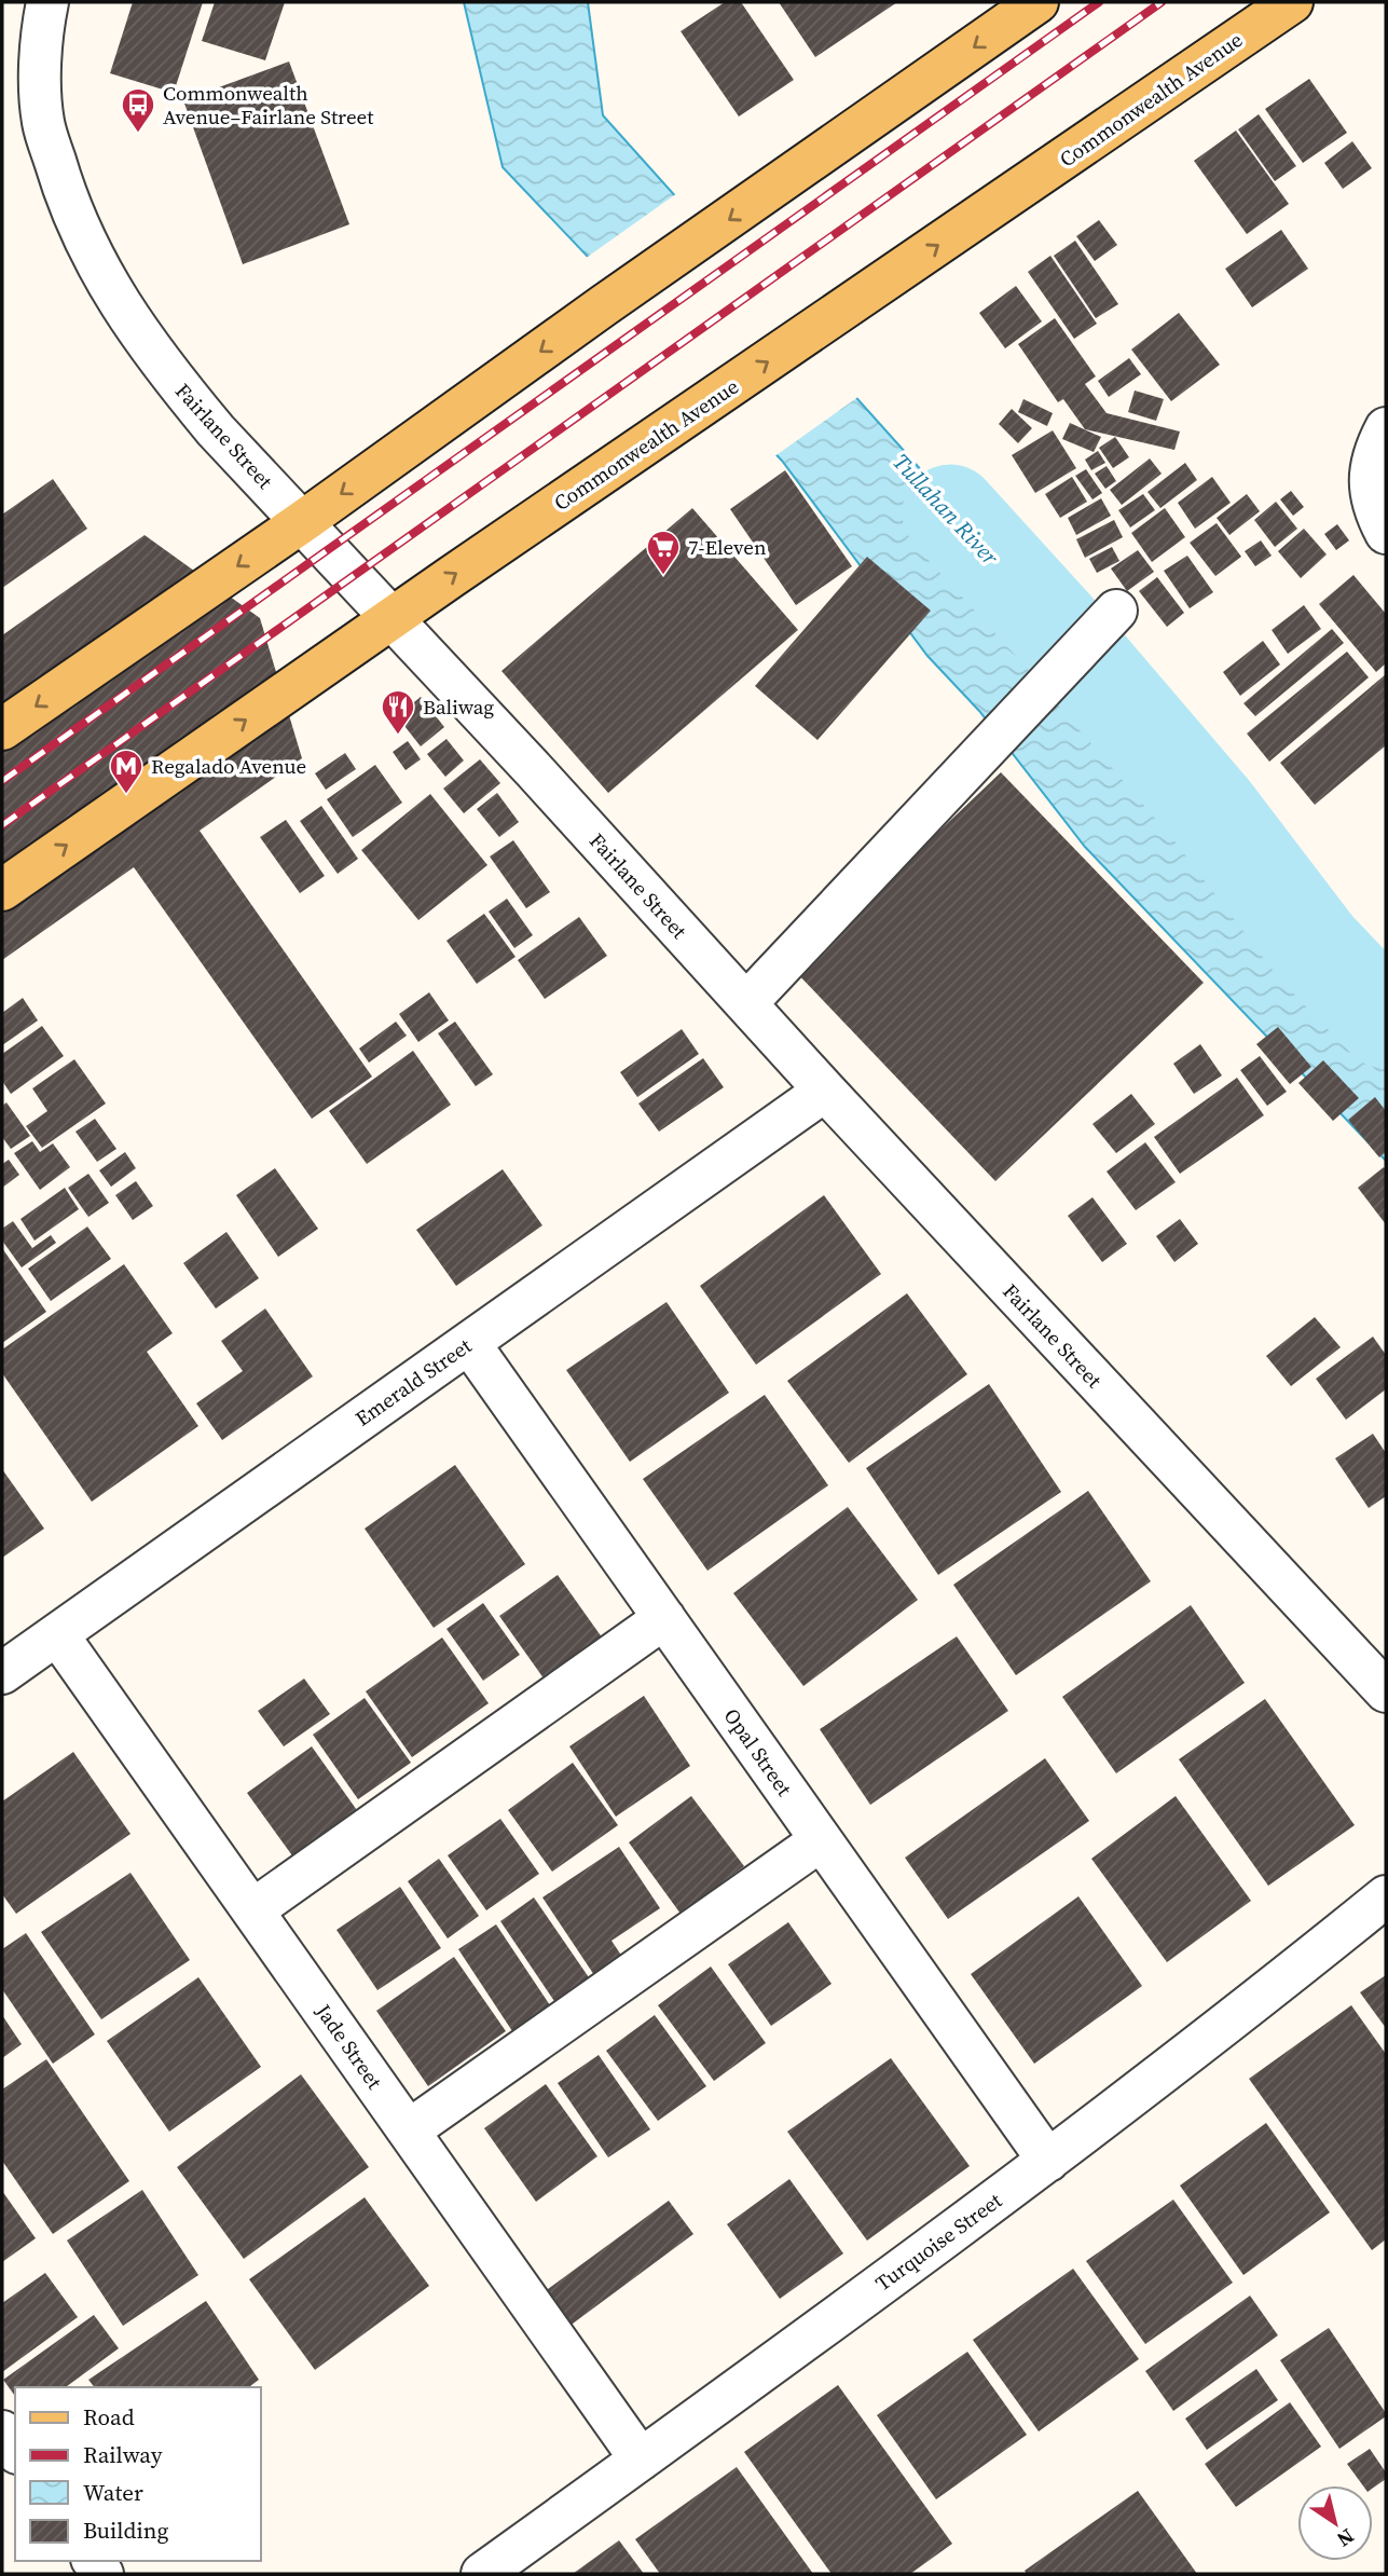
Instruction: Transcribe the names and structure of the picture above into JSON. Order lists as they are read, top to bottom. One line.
{"streets":{"main road":["Commonwealth Avenue"],"street":["Fairlane Street","Emerald Street","Opal Street","Jade Street","Turquoise Street"]},"crossings":[["Commonwealth Avenue","Fairlane Street"],["Fairlane Street","Emerald Street"],["Emerald Street","Opal Street"],["Emerald Street","Jade Street"],["Opal Street","Turquoise Street"],["Jade Street","Turquoise Street"]],"water":["Tullahan River"],"places":{"bus stop":["Commonwealth Avenue–Fairlane Street"],"supermarket":["7-Eleven"],"restaurant":["Baliwag"],"metro station":["Regalado Avenue"]},"legend":["Road","Railway","Water","Building"],"north":"bottom right"}
